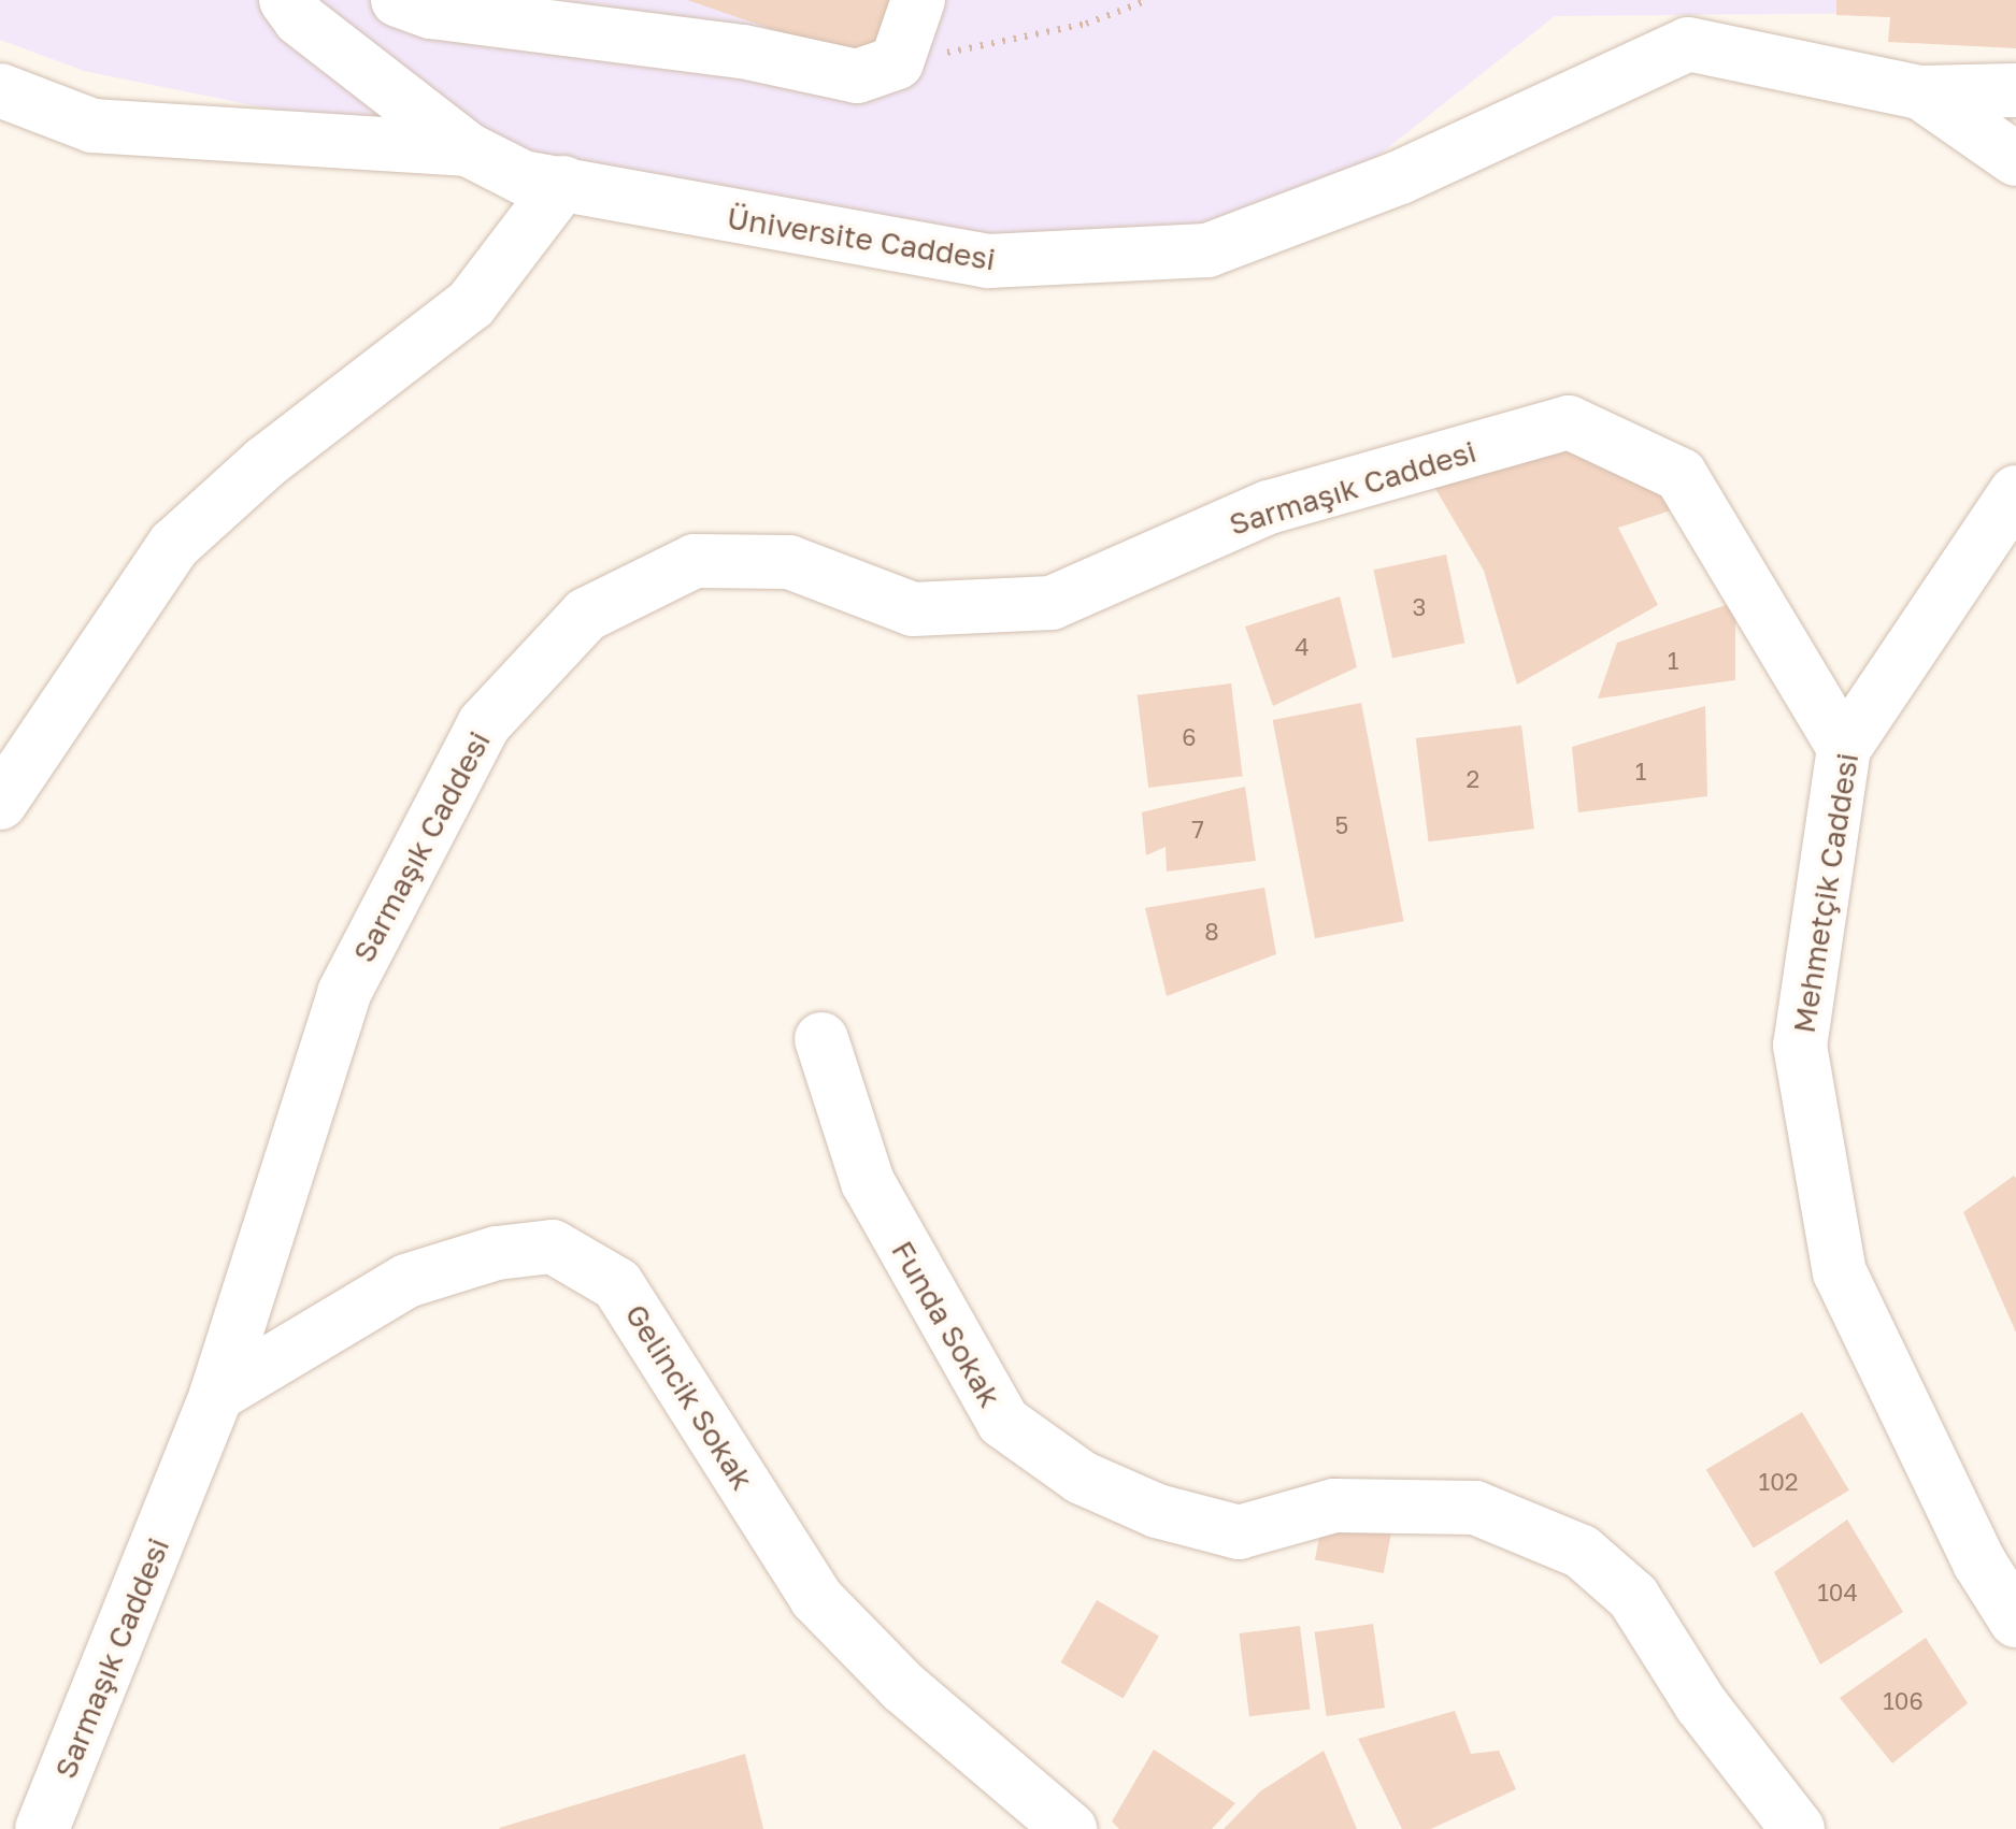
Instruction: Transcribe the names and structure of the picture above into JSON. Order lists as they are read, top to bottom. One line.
{"streets":{"street":["Üniversite Caddesi","Sarmaşık Caddesi","Mehmetçik Caddesi","Funda Sokak","Gelincik Sokak"]},"crossings":[["Sarmaşık Caddesi","Mehmetçik Caddesi"],["Sarmaşık Caddesi","Gelincik Sokak"]],"house_numbers":["3","4","1","6","1","2","5","7","8","102","104","106"]}
